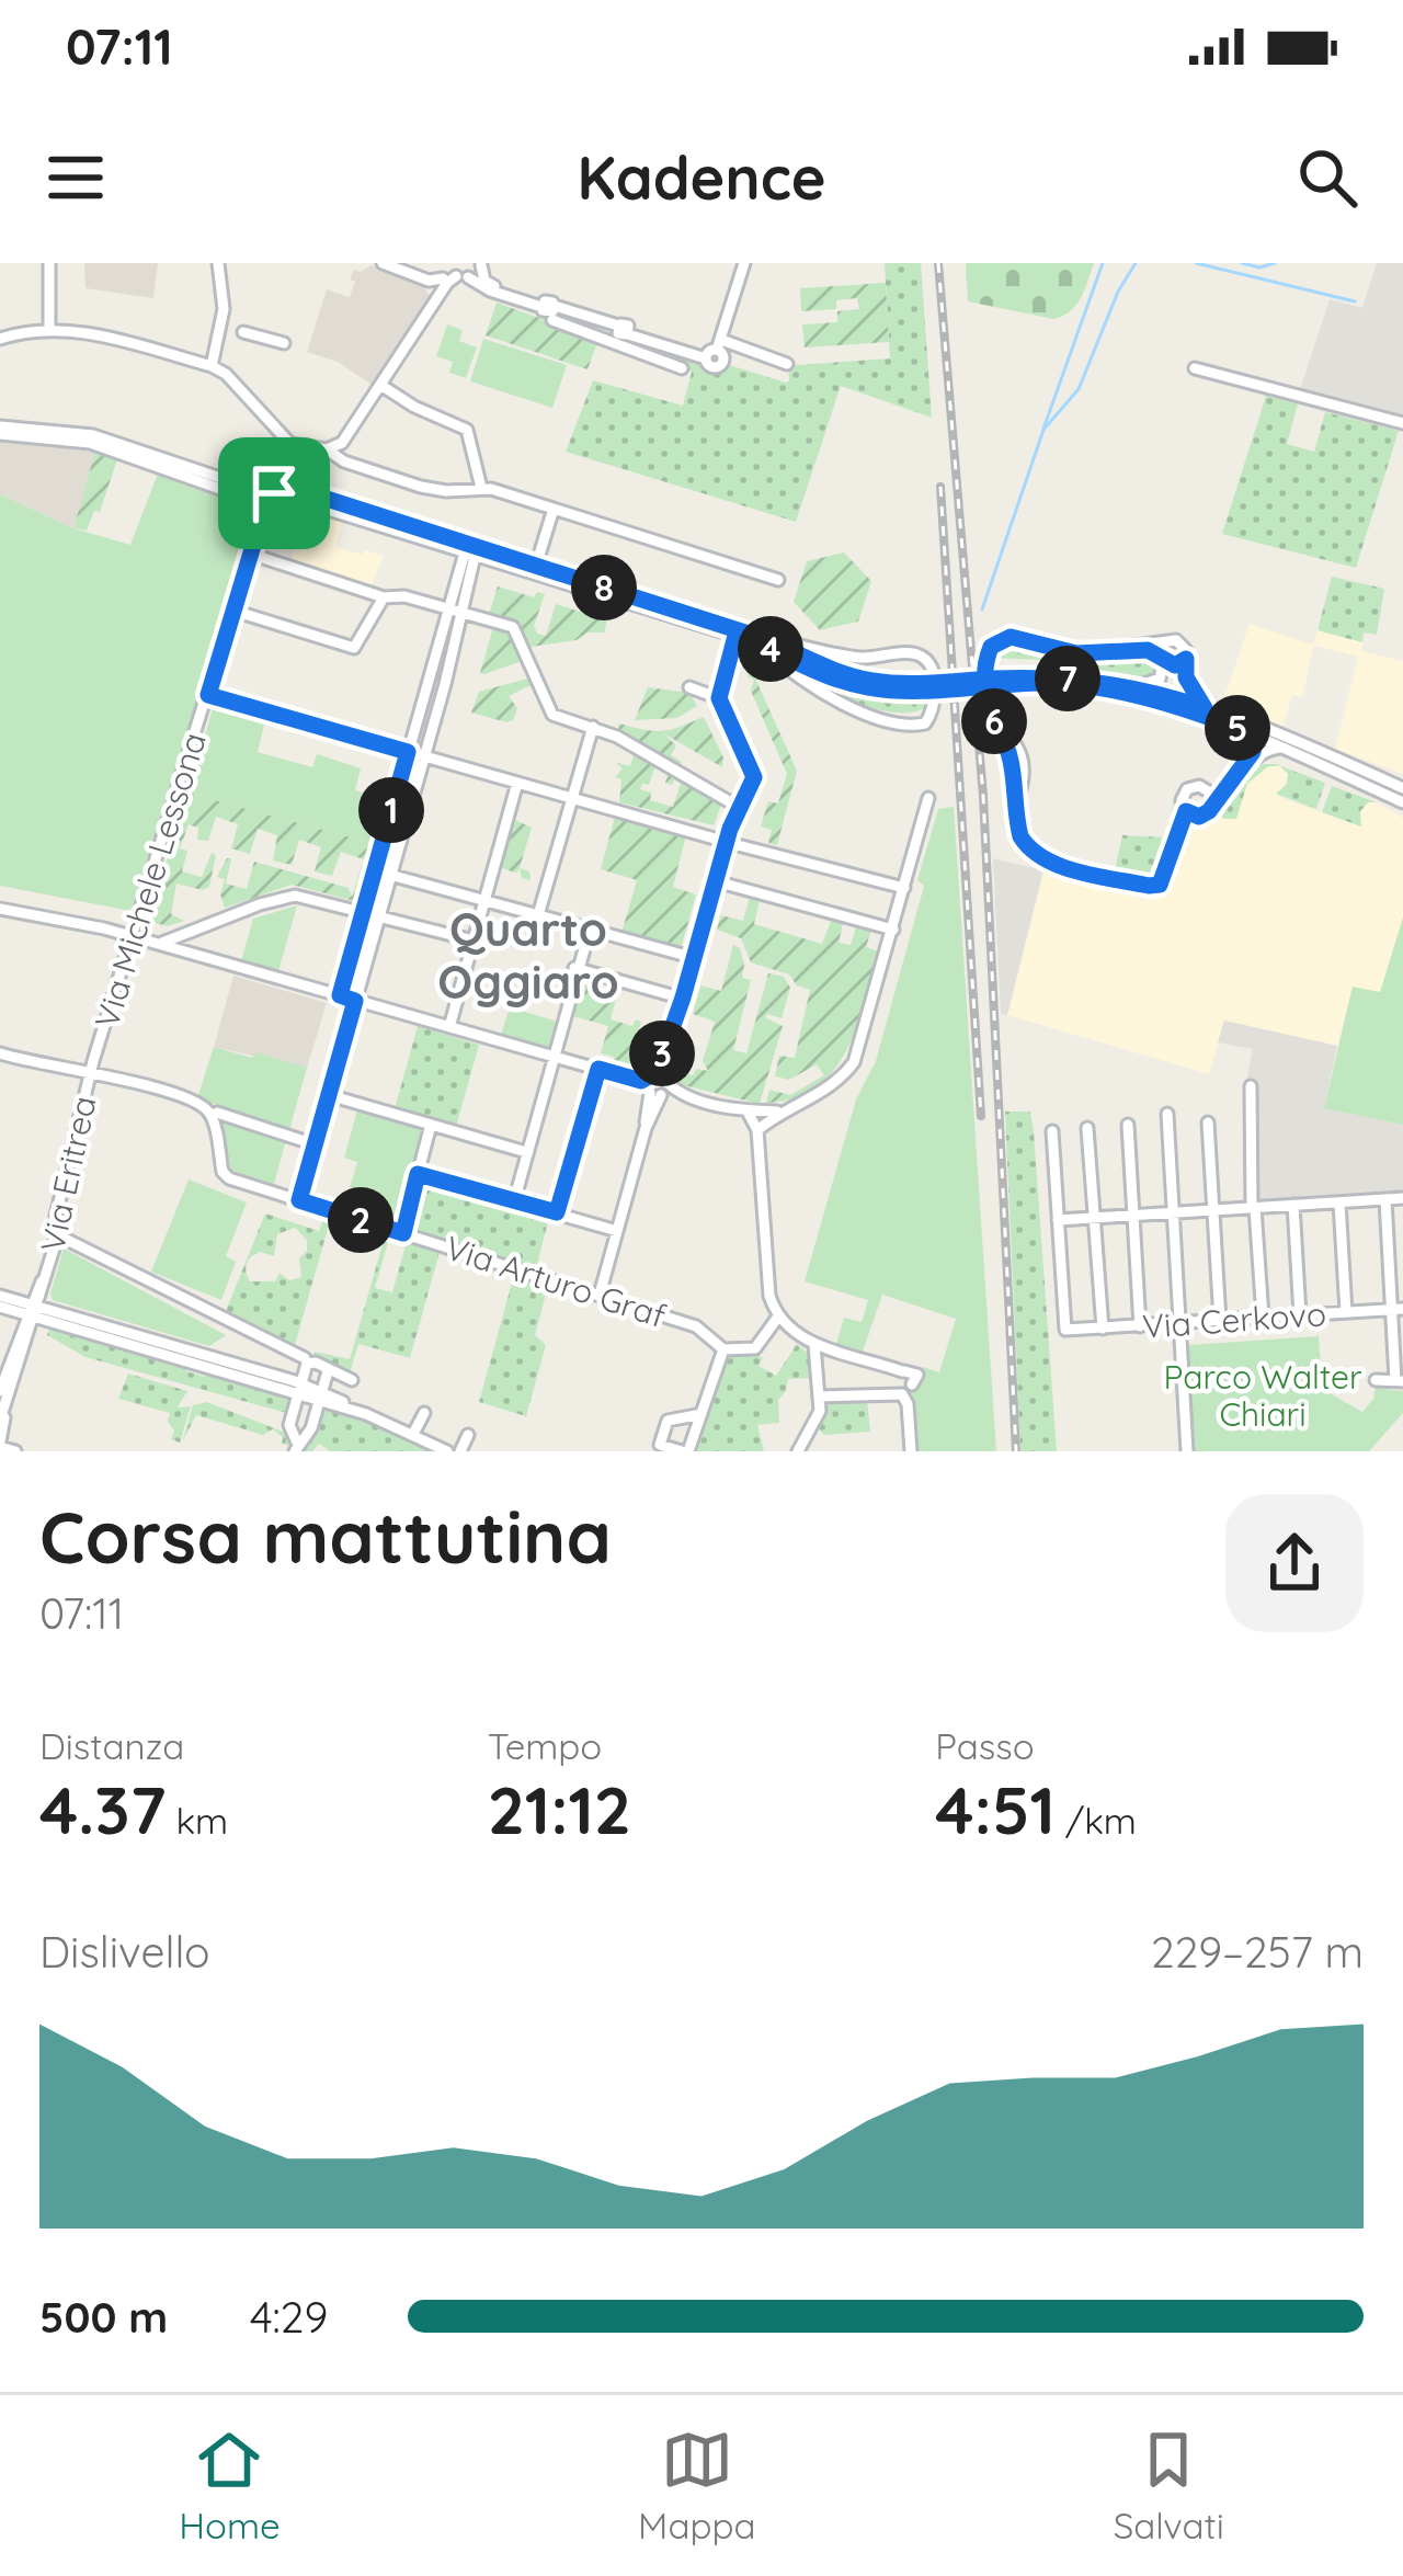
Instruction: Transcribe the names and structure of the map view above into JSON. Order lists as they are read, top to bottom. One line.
{"streets":{"street":["Via Michele Lessona","Via Eritrea","Via Arturo Graf","Via Cerkovo"]},"crossings":[["Via Michele Lessona","Via Eritrea"]],"districts":["Quarto Oggiaro"],"parks":["Parco Walter Chiari"],"page":{"status":"07:11","header":"Kadence","pins":["8","4","7","6","5","1","3","2"],"heading":["Corsa mattutina","07:11"],"stats":[["Distanza","4.37 km"],["Tempo","21:12"],["Passo","4:51 /km"]],"chart":["Dislivello","229–257 m"],"list":[{"name":"500 m","note":"4:29"}],"tabs":["Home","Mappa","Salvati"]}}
